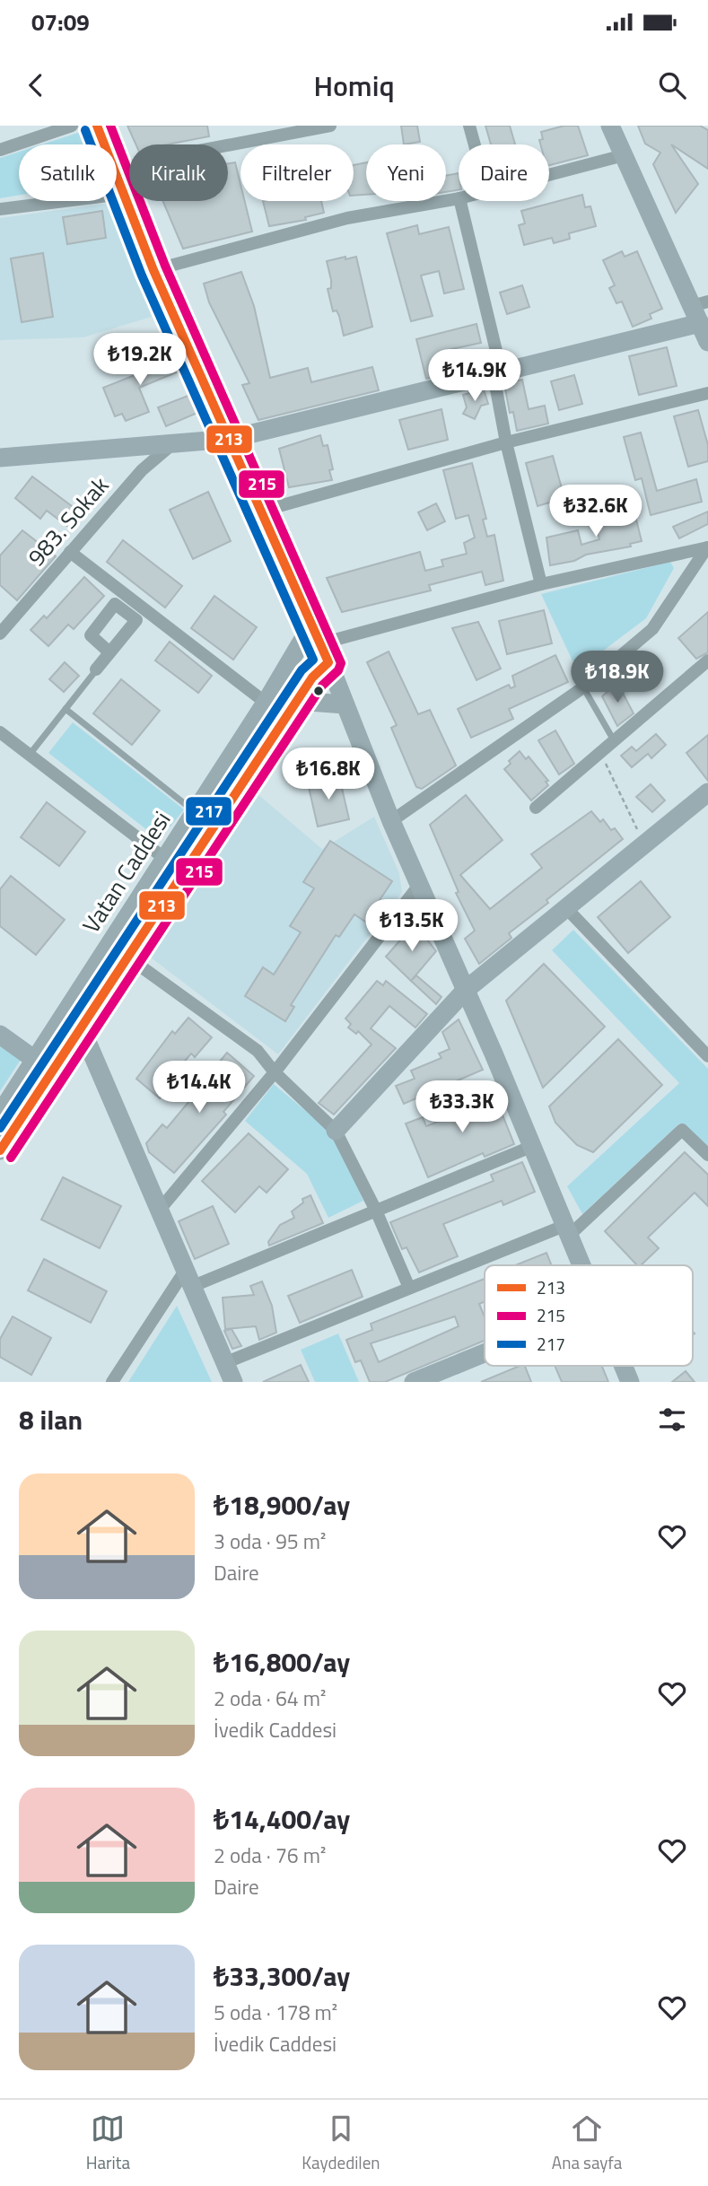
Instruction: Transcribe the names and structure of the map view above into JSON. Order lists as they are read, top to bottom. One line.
{"streets":{"main road":["Vatan Caddesi"],"street":["983. Sokak"]},"lines":["transit line 213","transit line 215","transit line 217"],"legend":["213","215","217"],"page":{"status":"07:09","header":"Homiq","chip":["Satılık","Kiralık","Filtreler","Yeni","Daire"],"price":["₺19.2K","₺14.9K","₺32.6K","₺18.9K","₺16.8K","₺13.5K","₺14.4K","₺33.3K"],"heading":"8 ilan","list":[{"name":"₺18,900/ay","note":"3 oda · 95 m² · Daire"},{"name":"₺16,800/ay","note":"2 oda · 64 m² · İvedik Caddesi"},{"name":"₺14,400/ay","note":"2 oda · 76 m² · Daire"},{"name":"₺33,300/ay","note":"5 oda · 178 m² · İvedik Caddesi"}],"tabs":["Harita","Kaydedilen","Ana sayfa"]}}
